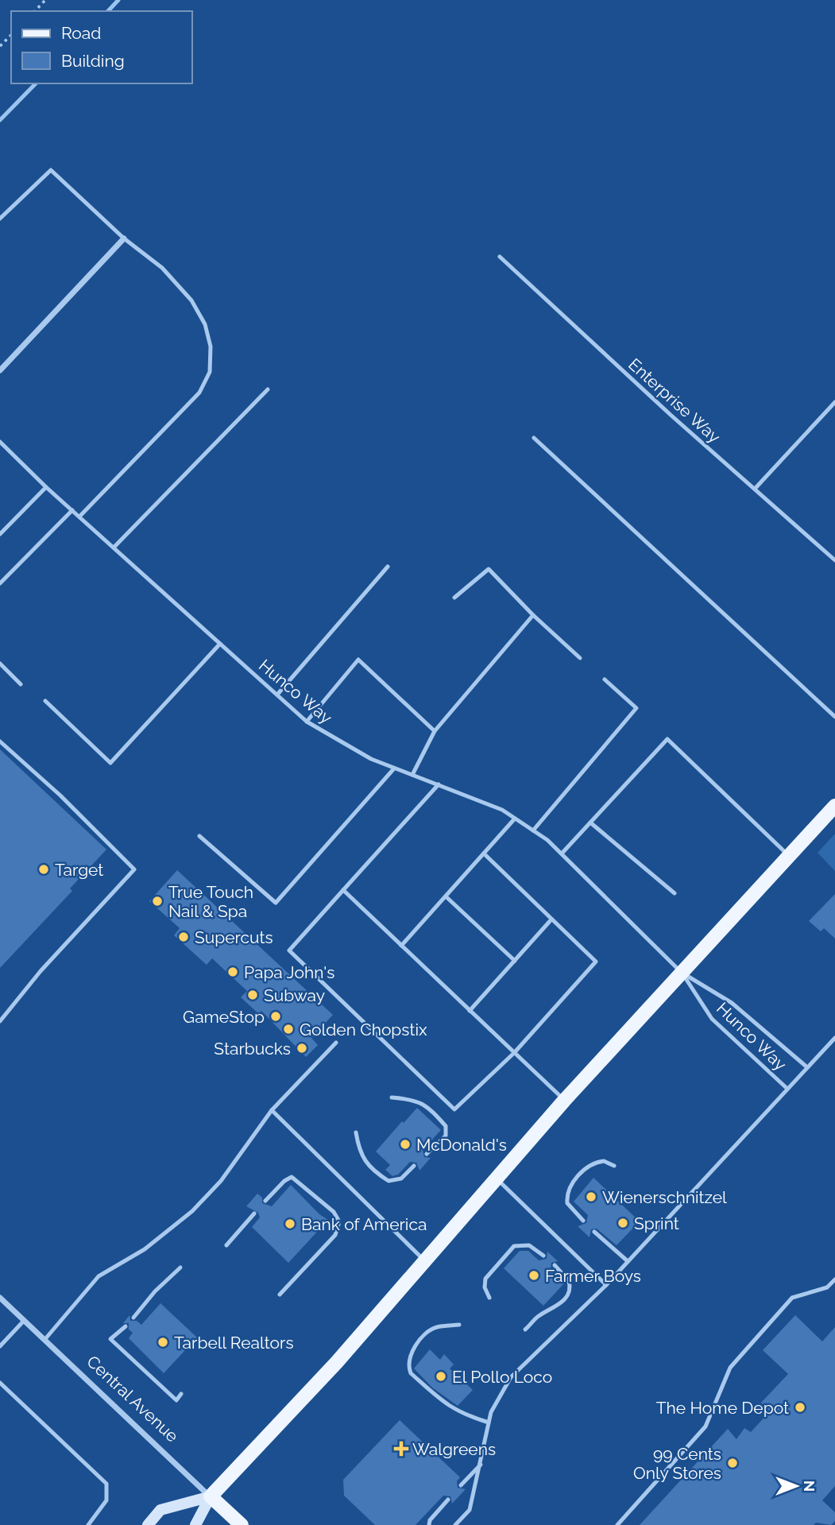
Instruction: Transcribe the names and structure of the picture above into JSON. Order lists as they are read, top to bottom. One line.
{"streets":{"main road":["Central Avenue"],"lane":["Enterprise Way","Hunco Way"]},"places":{"other":["Target","True Touch Nail & Spa","Supercuts","Papa John's","Subway","GameStop","Golden Chopstix","Starbucks","McDonald's","Wienerschnitzel","Sprint","Bank of America","Farmer Boys","Tarbell Realtors","El Pollo Loco","The Home Depot","99 Cents Only Stores"],"health":["Walgreens"]},"legend":["Road","Building"],"north":"right"}
